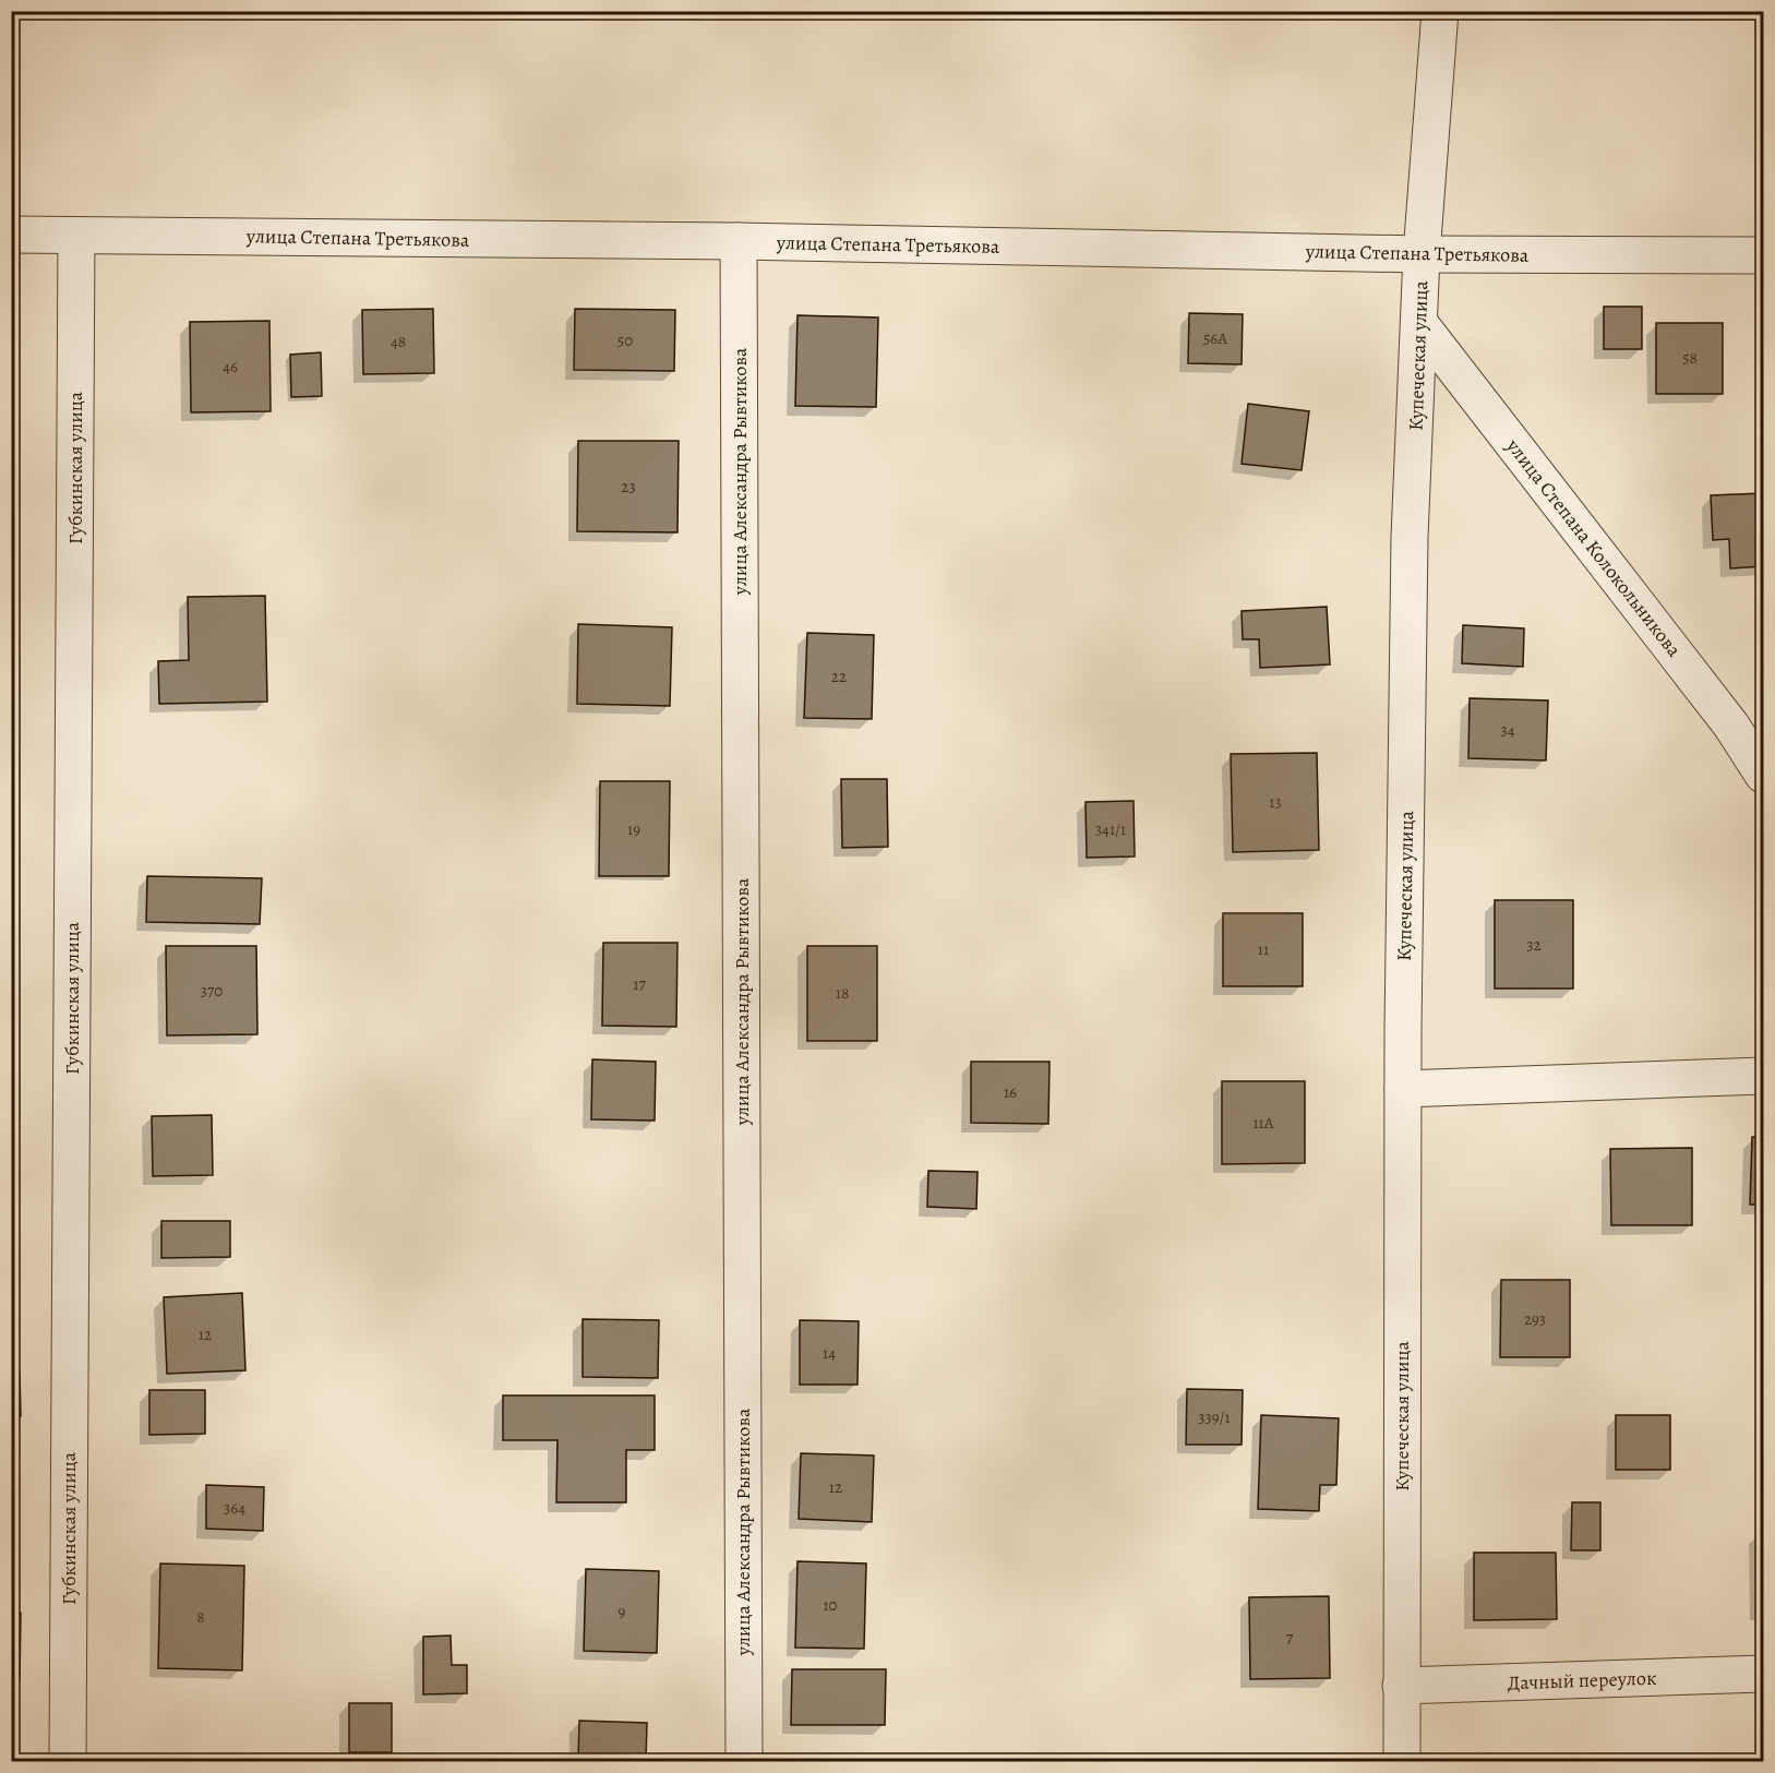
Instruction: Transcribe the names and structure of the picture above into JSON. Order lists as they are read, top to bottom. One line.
{"streets":{"street":["улица Степана Третьякова","Купеческая улица","Губкинская улица","улица Александра Рывтикова","улица Степана Колокольникова","Дачный переулок"]},"crossings":[["улица Степана Третьякова","Купеческая улица"],["улица Степана Третьякова","Губкинская улица"],["улица Степана Третьякова","улица Александра Рывтикова"],["Купеческая улица","улица Степана Колокольникова"],["Купеческая улица","Дачный переулок"]],"house_numbers":["56А","50","48","58","46","23","22","34","13","19","341/1","32","11","17","370","18","16","11А","293","12","14","339/1","12","364","10","9","8","7"]}
